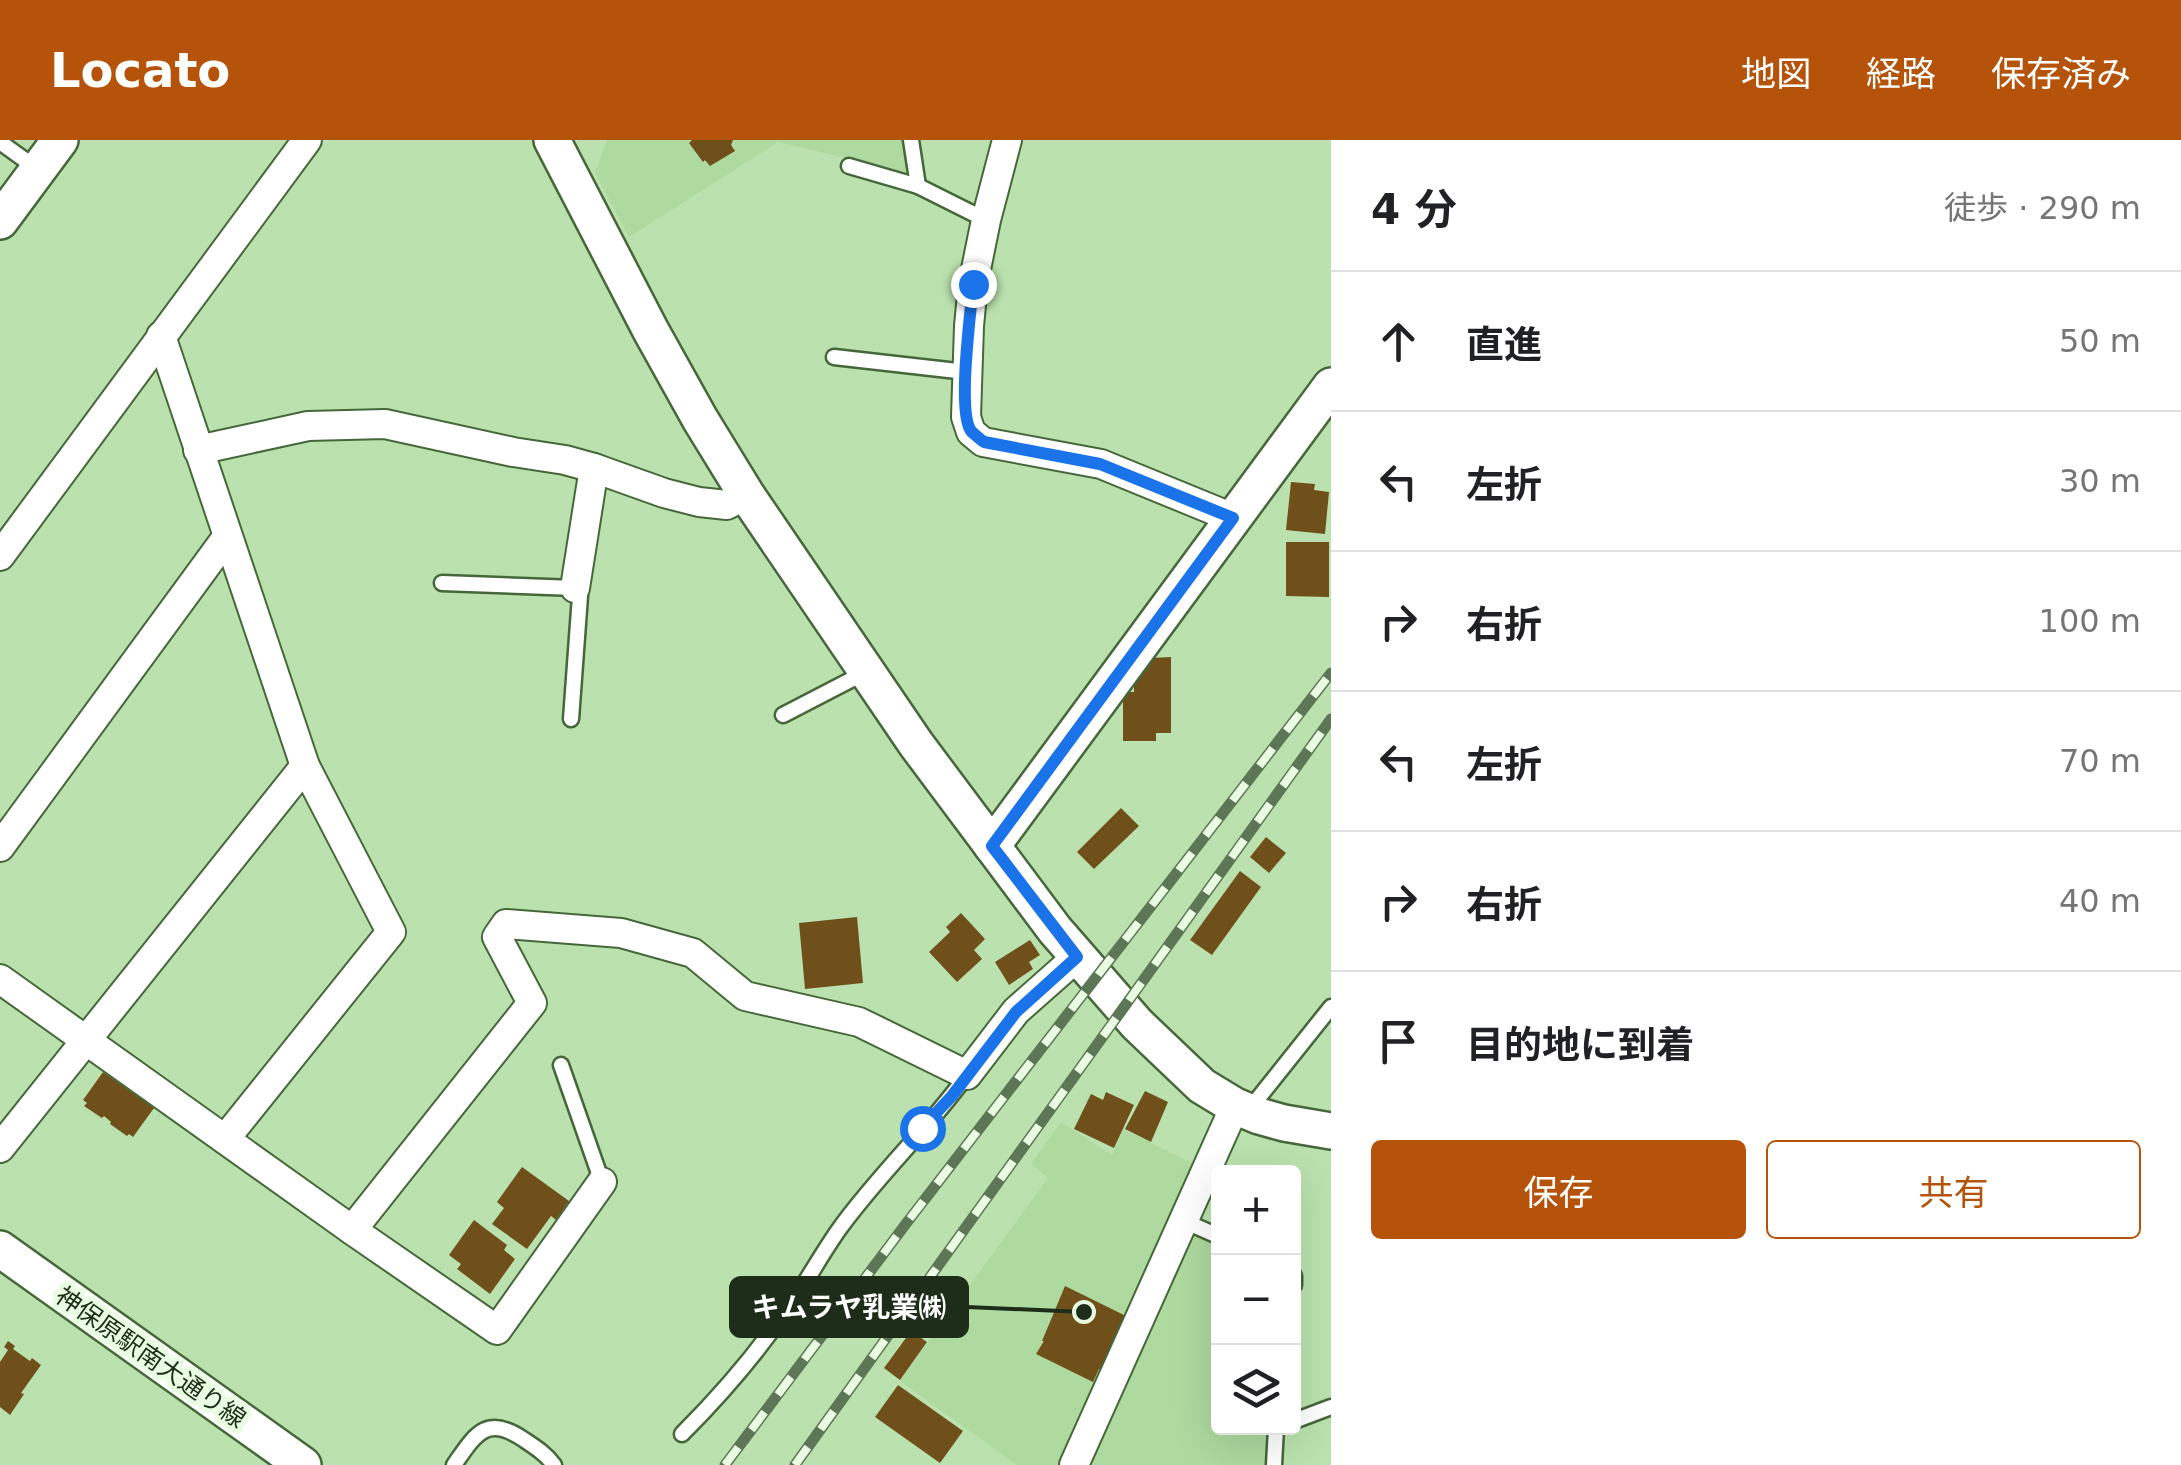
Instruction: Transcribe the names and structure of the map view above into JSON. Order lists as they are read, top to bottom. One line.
{"streets":{"street":["神保原駅南大通り線"]},"places":["キムラヤ乳業㈱"],"page":{"header":"Locato","nav":["地図","経路","保存済み"],"heading":["4 分","徒歩 · 290 m"],"list":[["直進","50 m"],["左折","30 m"],["右折","100 m"],["左折","70 m"],["右折","40 m"],"目的地に到着"],"buttons":["保存","共有"],"map_buttons":["+","−"]}}
